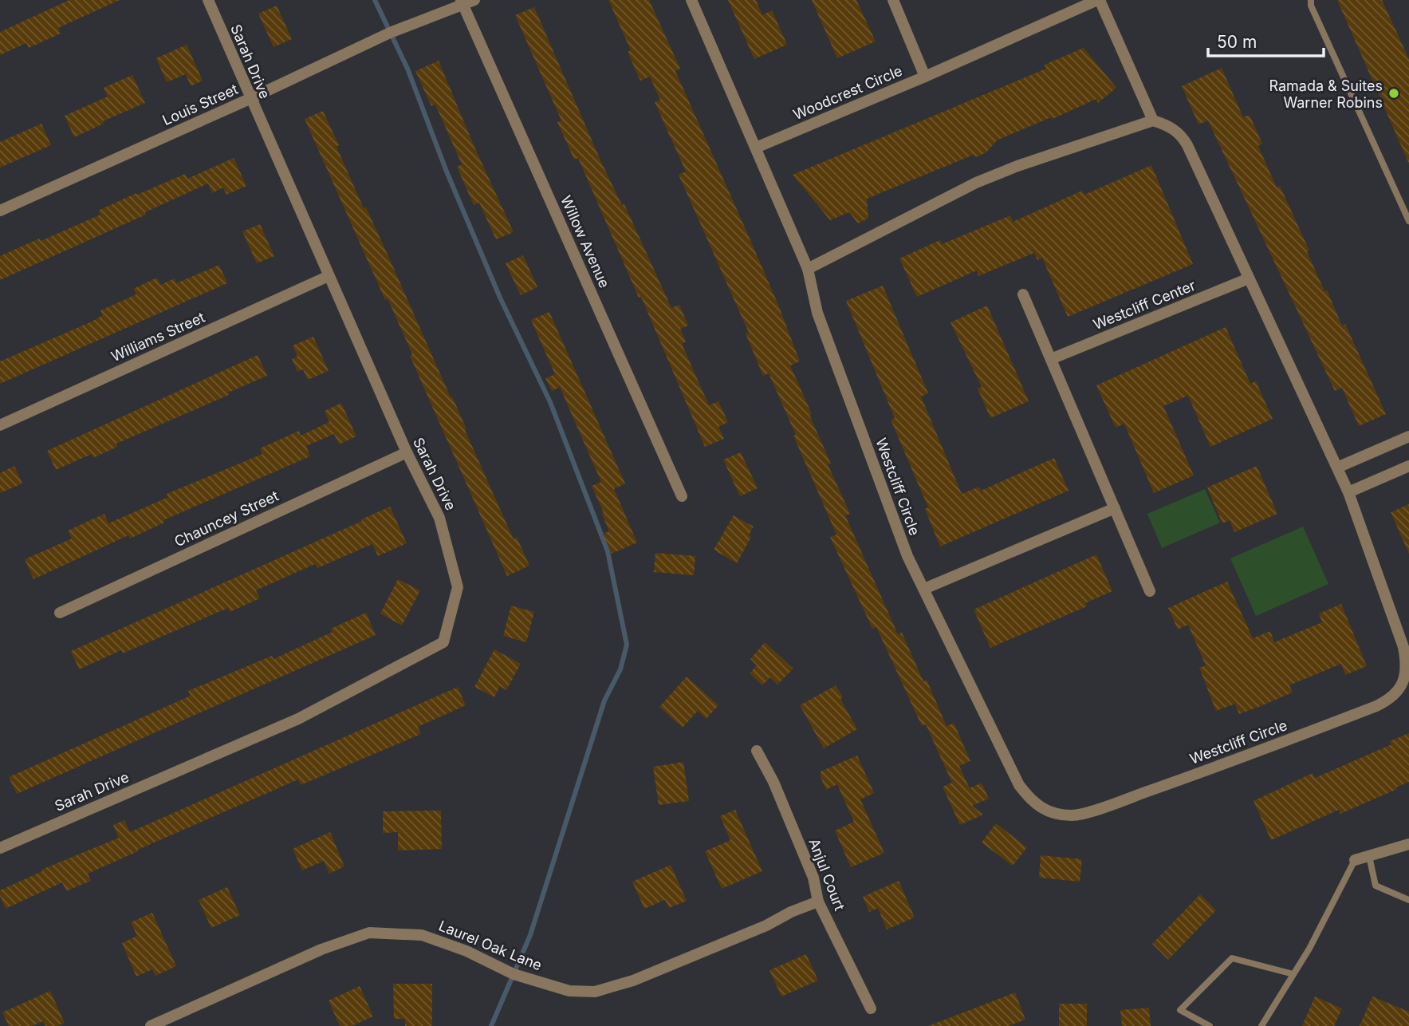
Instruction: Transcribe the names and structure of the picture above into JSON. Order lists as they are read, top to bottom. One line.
{"streets":{"street":["Sarah Drive","Woodcrest Circle","Louis Street","Willow Avenue","Westcliff Center","Williams Street","Westcliff Circle","Chauncey Street","Anjul Court","Laurel Oak Lane"]},"crossings":[["Sarah Drive","Louis Street"],["Sarah Drive","Williams Street"],["Sarah Drive","Chauncey Street"],["Woodcrest Circle","Westcliff Circle"],["Louis Street","Willow Avenue"],["Westcliff Center","Westcliff Circle"],["Anjul Court","Laurel Oak Lane"]],"places":["Ramada & Suites Warner Robins"],"scale_bar":"50 m"}
